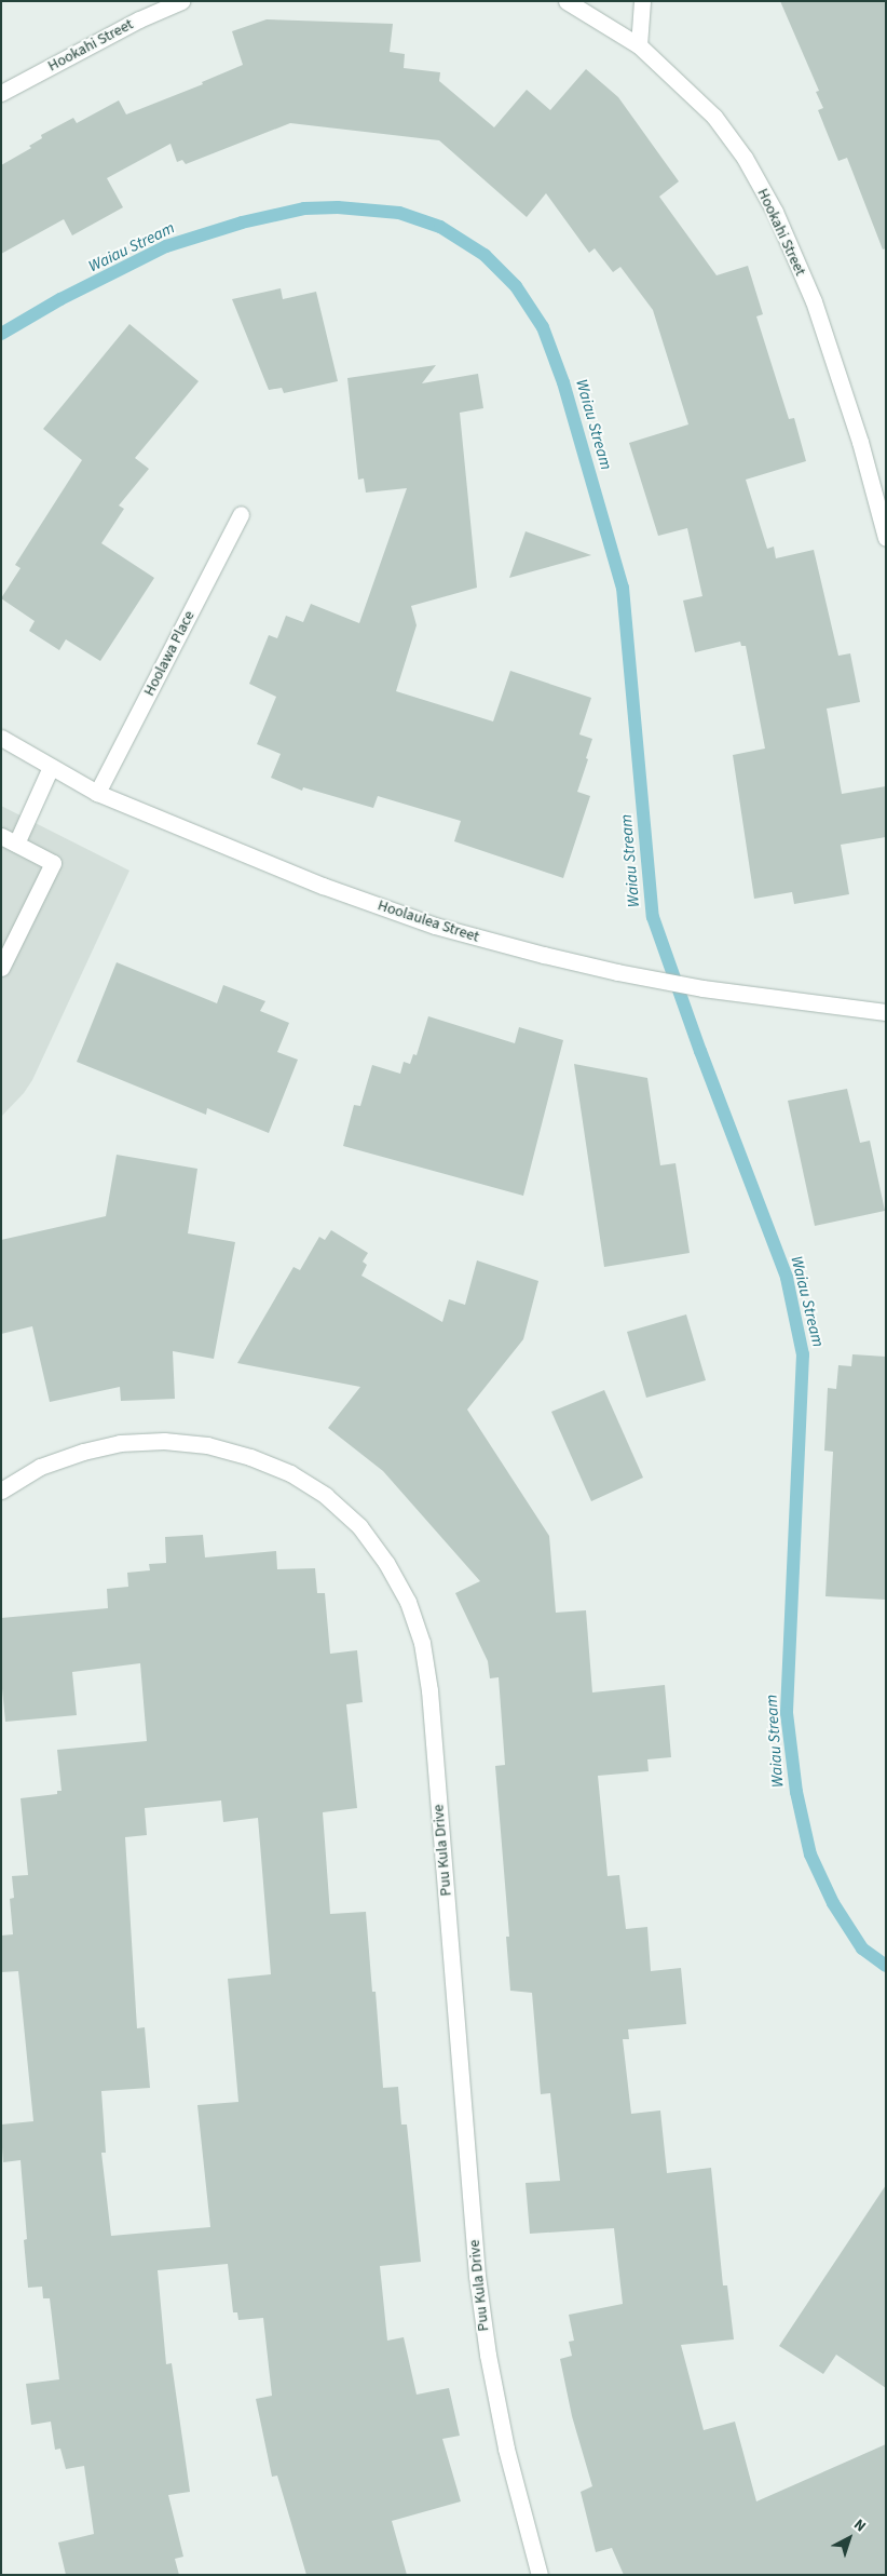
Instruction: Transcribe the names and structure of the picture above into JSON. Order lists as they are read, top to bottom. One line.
{"streets":{"street":["Hookahi Street","Hoolawa Place","Hoolaulea Street","Puu Kula Drive"]},"crossings":[["Hoolawa Place","Hoolaulea Street"]],"water":["Waiau Stream"],"north":"top right"}
